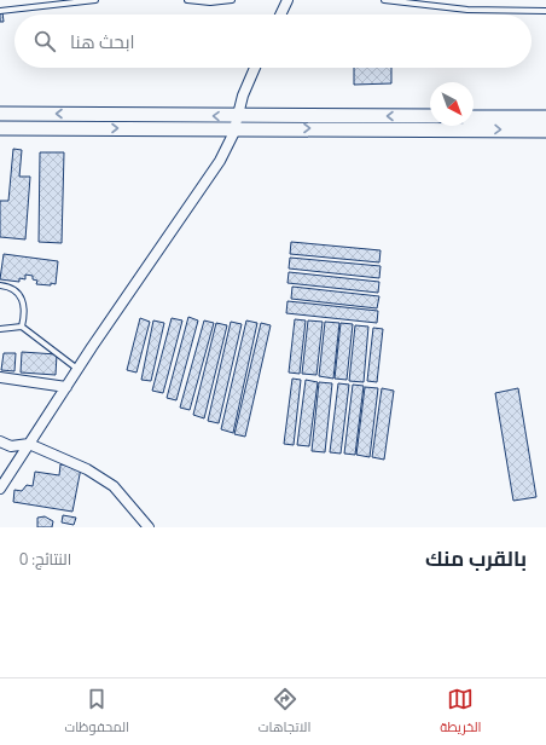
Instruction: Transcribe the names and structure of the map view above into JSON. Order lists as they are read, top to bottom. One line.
{"north":"bottom right","page":{"search":"ابحث هنا","heading":["بالقرب منك","النتائج: 0"],"nav":["الخريطة","الاتجاهات","المحفوظات"]}}
